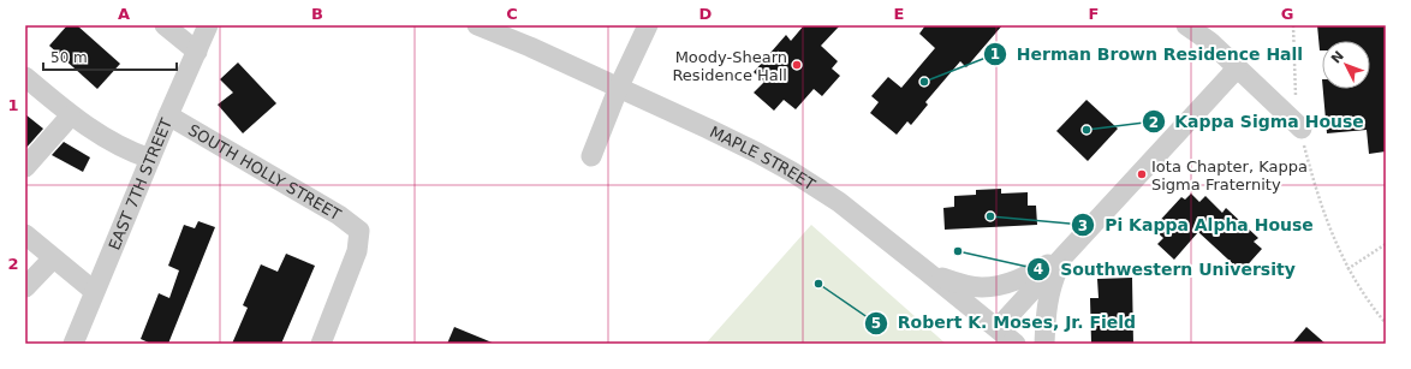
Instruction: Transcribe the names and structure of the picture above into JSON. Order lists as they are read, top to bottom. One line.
{"streets":{"street":["MAPLE STREET","SOUTH HOLLY STREET","EAST 7TH STREET"]},"crossings":[["SOUTH HOLLY STREET","EAST 7TH STREET"]],"places":["Moody-Shearn Residence Hall","Herman Brown Residence Hall","Kappa Sigma House","Iota Chapter, Kappa Sigma Fraternity","Pi Kappa Alpha House","Southwestern University","Robert K. Moses, Jr. Field"],"scale_bar":"50 m","north":"top left","grid":{"columns":["A","B","C","D","E","F","G"],"rows":["1","2"]}}
